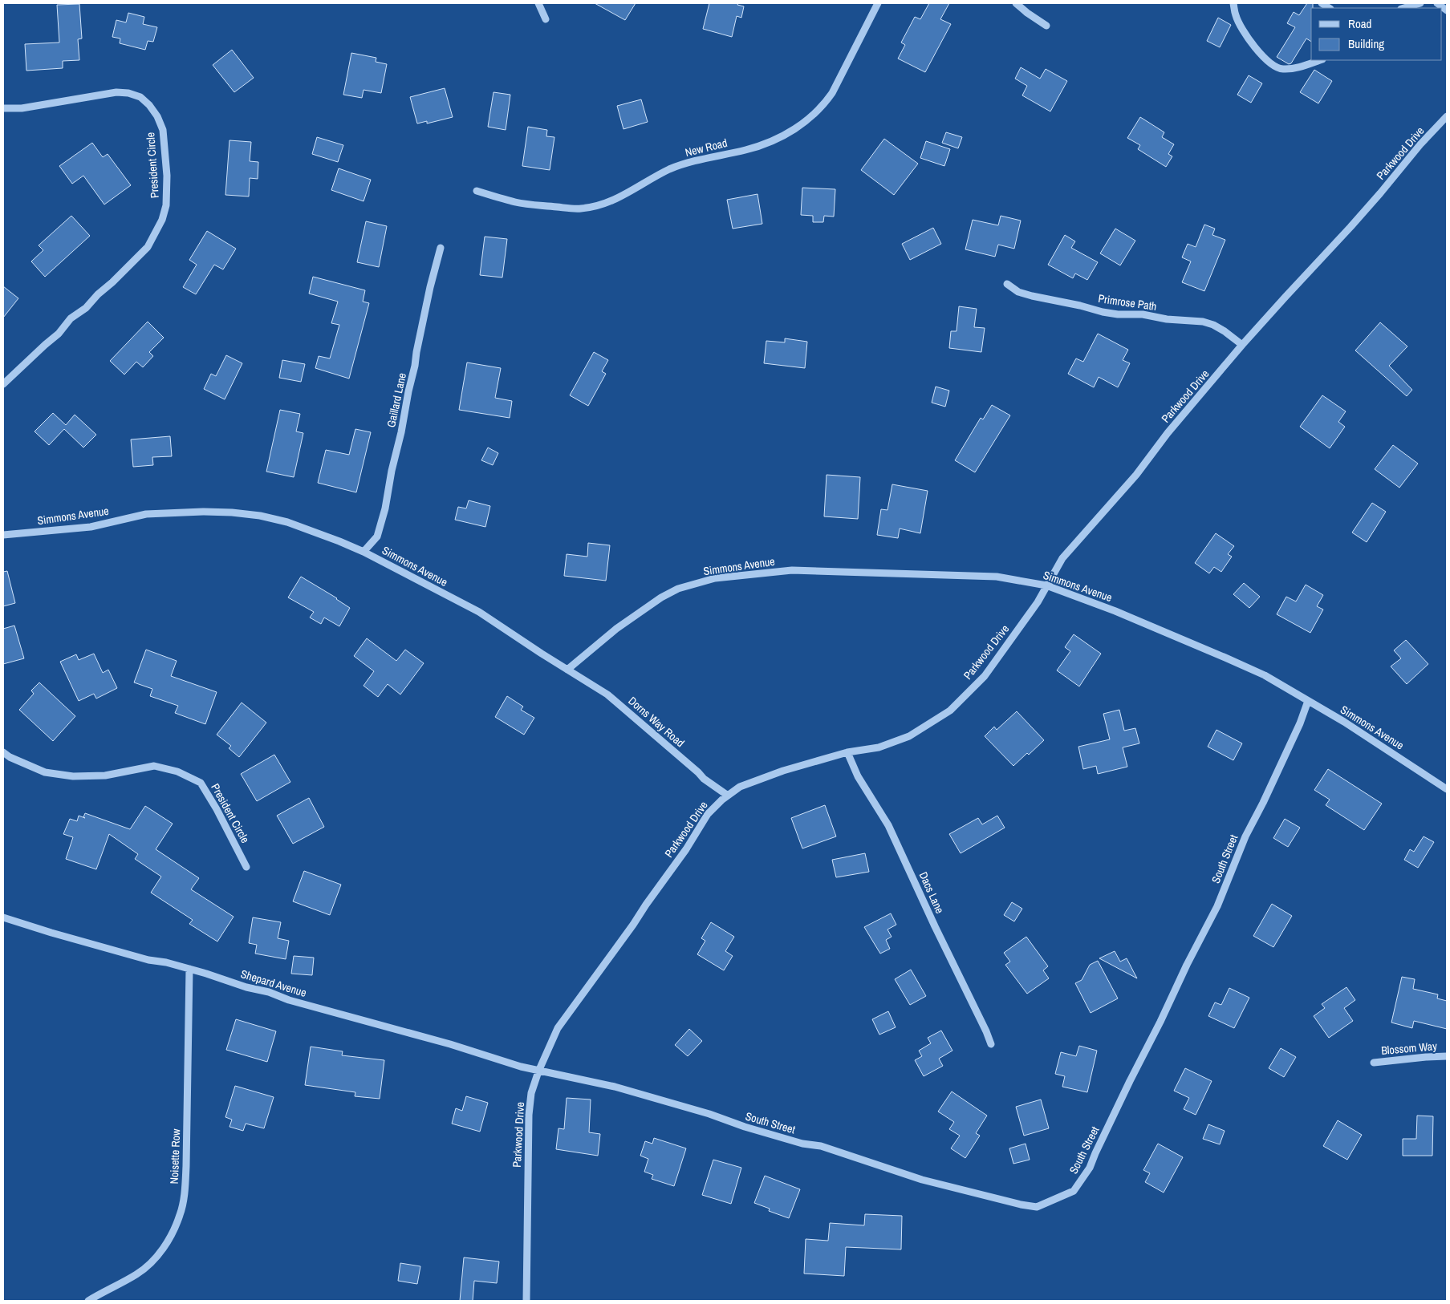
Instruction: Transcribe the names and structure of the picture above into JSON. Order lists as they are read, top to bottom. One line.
{"streets":{"street":["New Road","Parkwood Drive","President Circle","Primrose Path","Gaillard Lane","Simmons Avenue","Dorns Way Road","South Street","Dacs Lane","Shepard Avenue","Blossom Way","Noisette Row"]},"crossings":[["Parkwood Drive","Primrose Path"],["Parkwood Drive","Simmons Avenue"],["Parkwood Drive","Dorns Way Road"],["Parkwood Drive","South Street"],["Parkwood Drive","Dacs Lane"],["Parkwood Drive","Shepard Avenue"],["Gaillard Lane","Simmons Avenue"],["Simmons Avenue","Dorns Way Road"],["Simmons Avenue","South Street"],["South Street","Shepard Avenue"],["Shepard Avenue","Noisette Row"]],"legend":["Road","Building"]}
